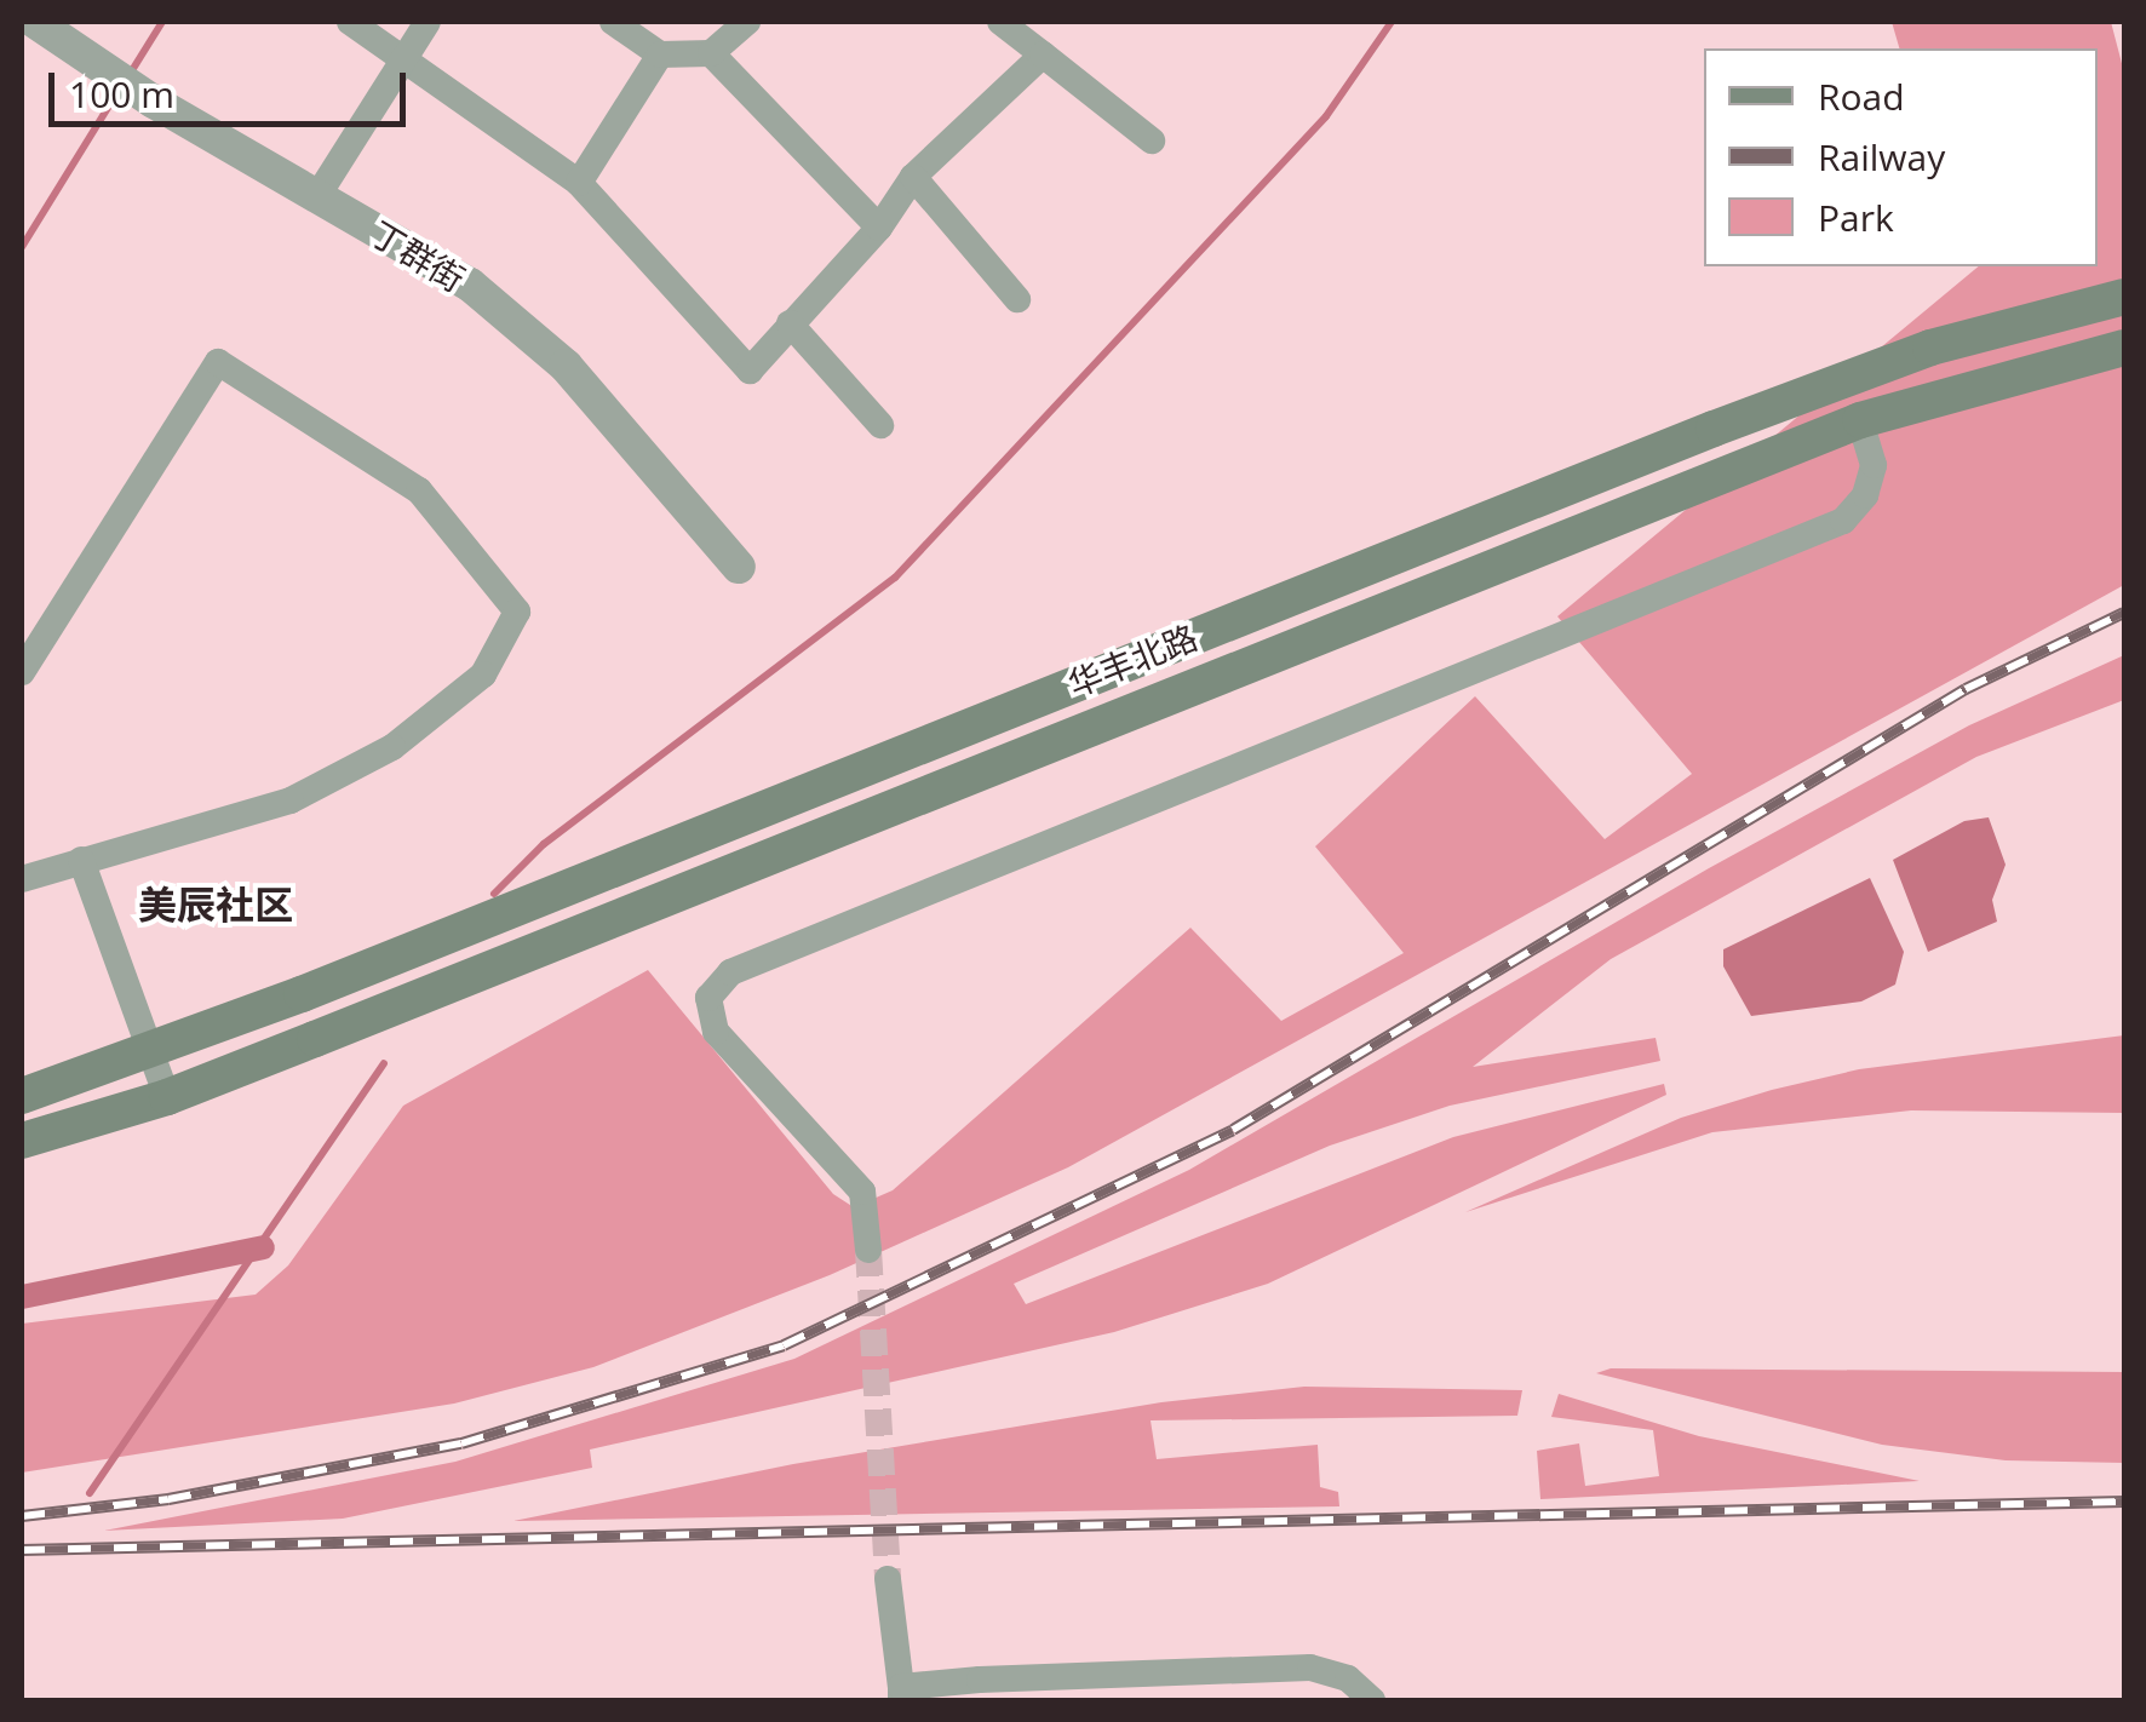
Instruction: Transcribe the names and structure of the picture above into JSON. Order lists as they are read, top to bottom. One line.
{"streets":{"main road":["华丰北路"],"street":["丁群街"]},"districts":["美辰社区"],"legend":["Road","Railway","Park"],"scale_bar":"100 m"}
